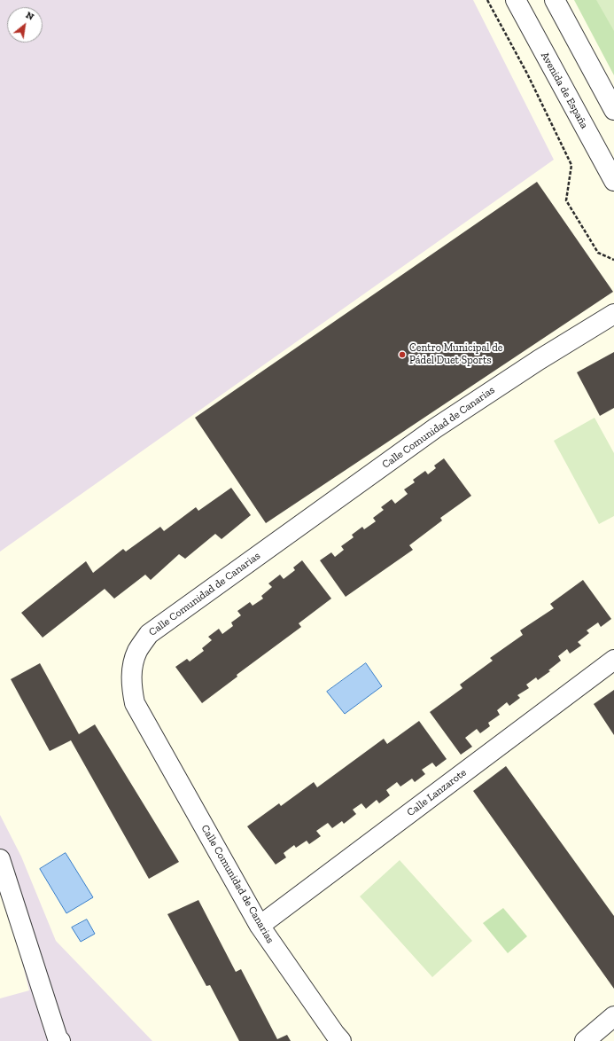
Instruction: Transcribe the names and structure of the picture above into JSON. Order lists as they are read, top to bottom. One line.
{"streets":{"street":["Avenida de España","Calle Comunidad de Canarias","Calle Lanzarote"]},"crossings":[["Calle Comunidad de Canarias","Calle Lanzarote"]],"places":["Centro Municipal de Pádel Duet Sports"],"north":"top right"}
